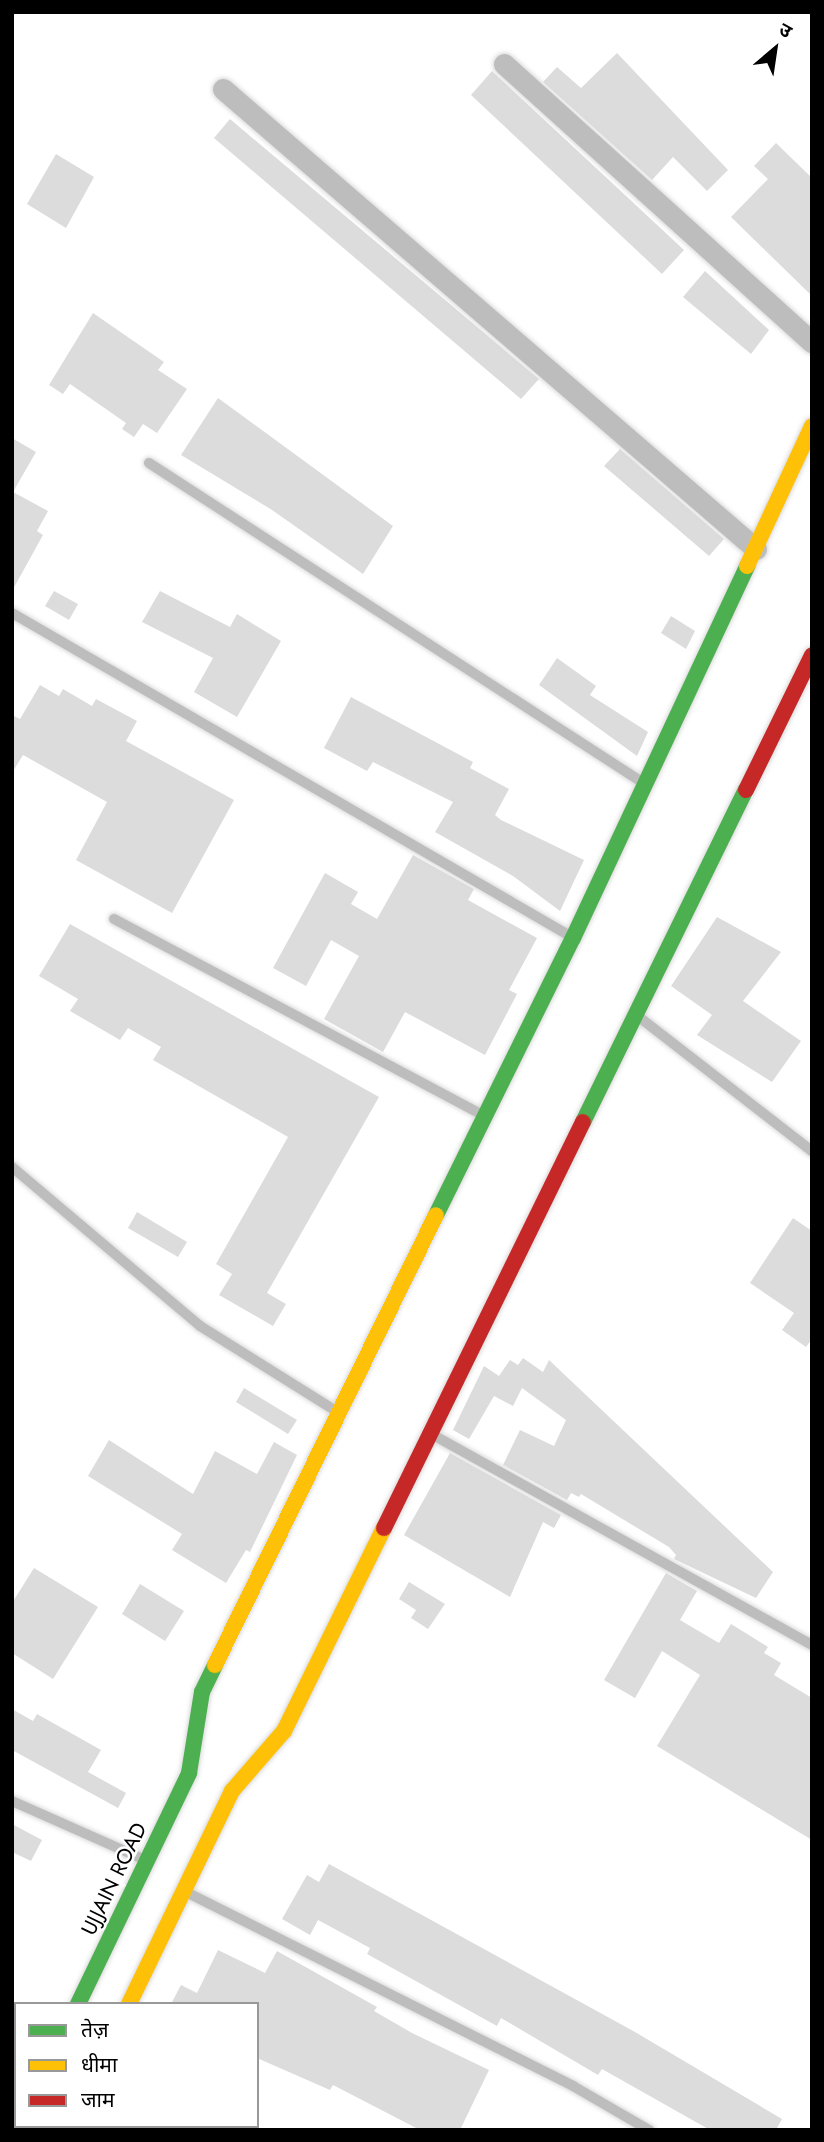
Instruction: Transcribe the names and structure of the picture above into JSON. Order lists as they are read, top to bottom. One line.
{"streets":{"main road":["UJJAIN ROAD"]},"legend":["तेज़","धीमा","जाम"],"north":"top right"}
